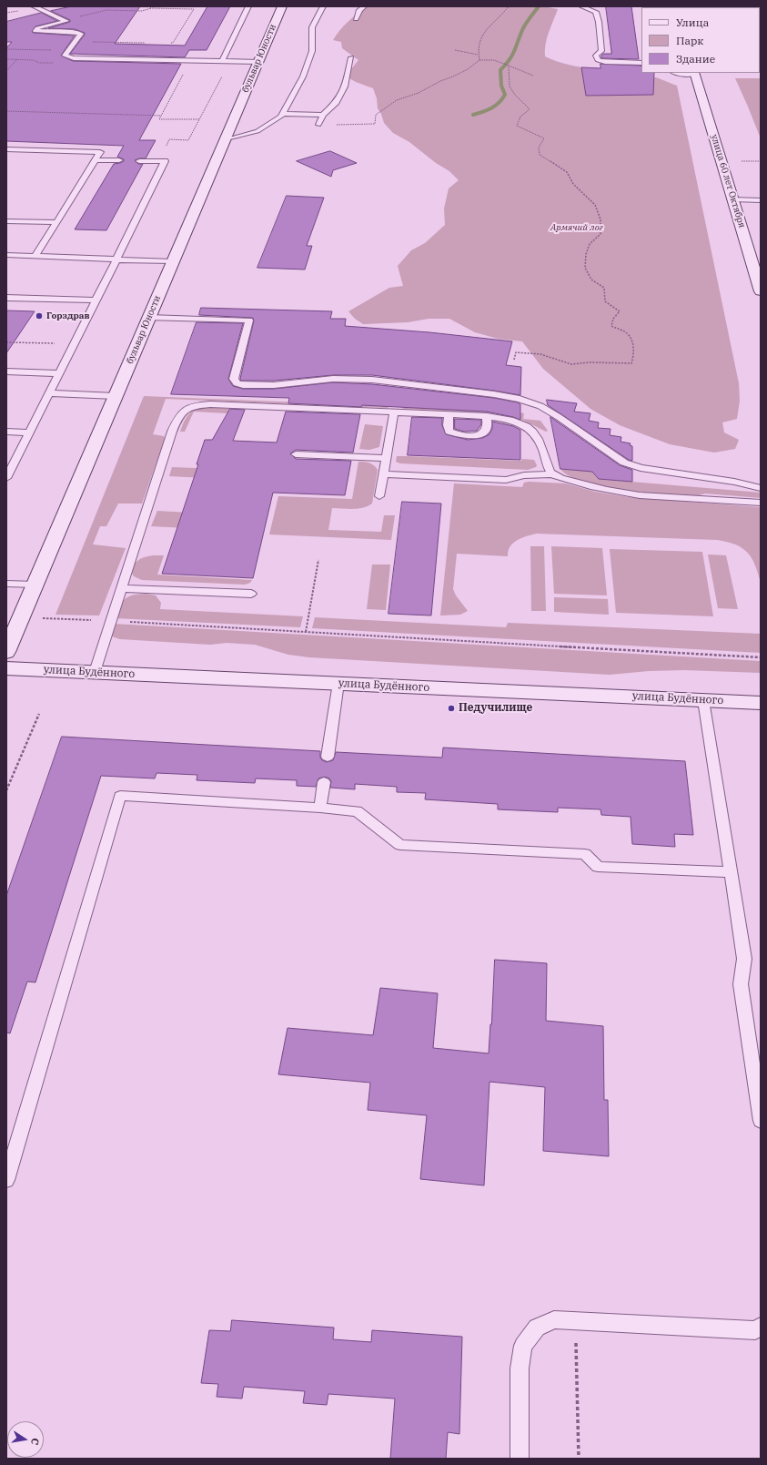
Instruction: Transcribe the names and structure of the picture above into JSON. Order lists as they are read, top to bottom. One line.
{"streets":{"street":["бульвар Юности","улица 60 лет Октября","улица Будённого"]},"parks":["Армячий лог"],"places":["Горздрав","Педучилище"],"legend":["Улица","Парк","Здание"],"north":"right"}
